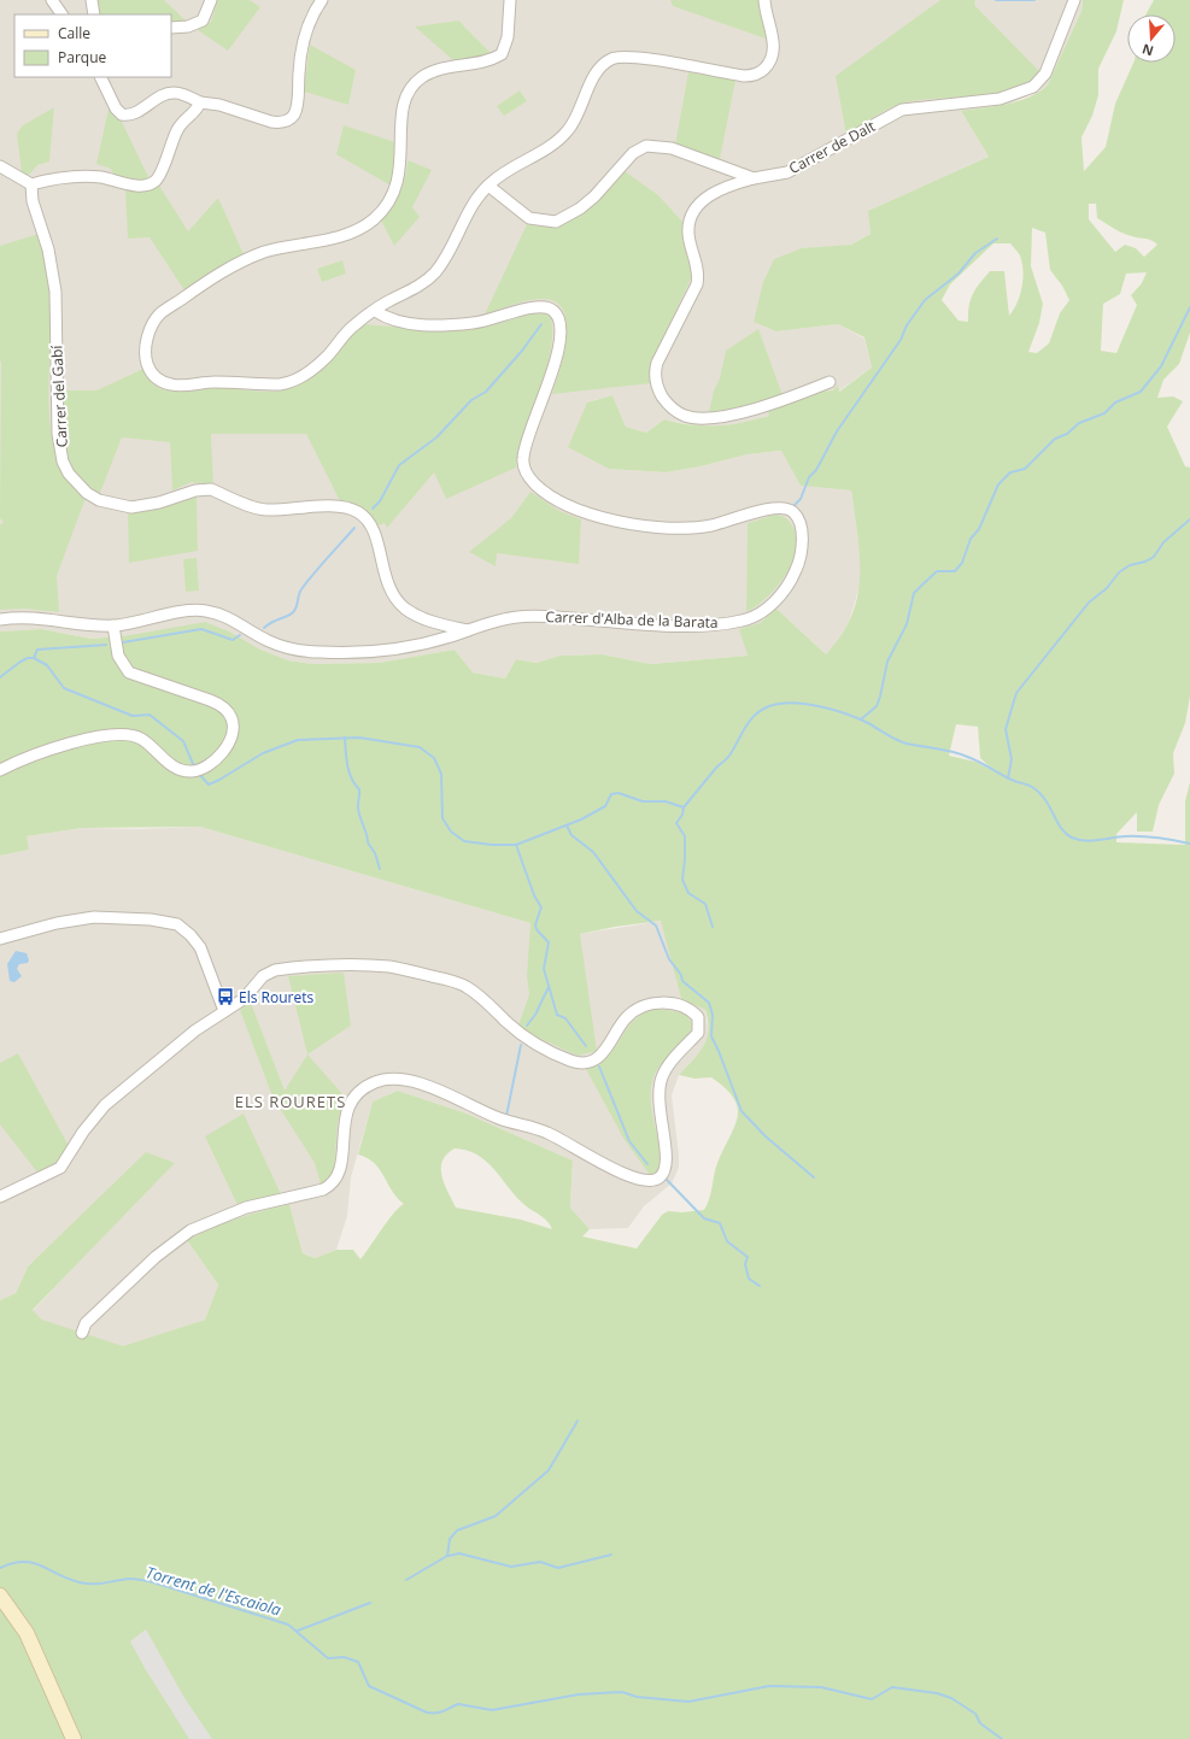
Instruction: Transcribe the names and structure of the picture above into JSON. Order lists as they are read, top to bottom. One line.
{"streets":{"street":["Carrer de Dalt","Carrer del Gabí","Carrer d'Alba de la Barata"]},"crossings":[["Carrer del Gabí","Carrer d'Alba de la Barata"]],"districts":["ELS ROURETS"],"water":["Torrent de l'Escaiola"],"places":{"bus stop":["Els Rourets"]},"legend":["Calle","Parque"],"north":"bottom"}
